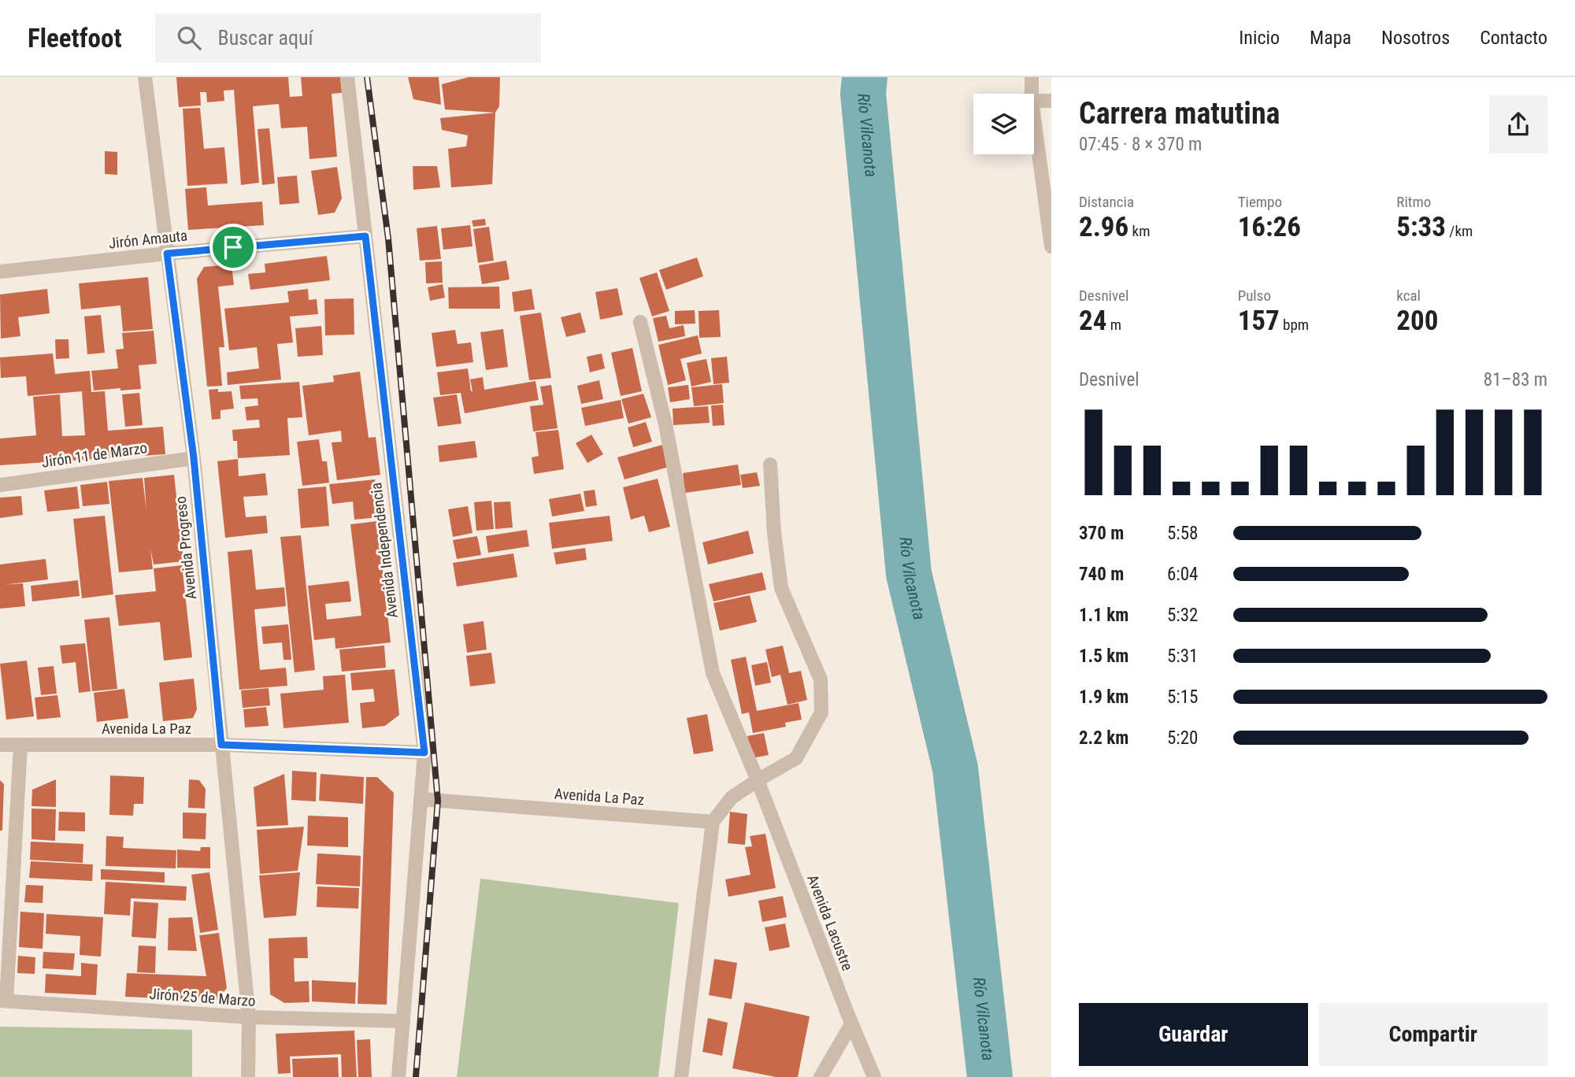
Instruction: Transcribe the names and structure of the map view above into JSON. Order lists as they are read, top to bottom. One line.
{"streets":{"street":["Jirón Amauta","Jirón 11 de Marzo","Avenida Progreso","Avenida Independencia","Avenida La Paz","Avenida Lacustre","Jirón 25 de Marzo"]},"crossings":[["Jirón Amauta","Avenida Progreso"],["Jirón Amauta","Avenida Independencia"],["Jirón 11 de Marzo","Avenida Progreso"],["Avenida Progreso","Avenida La Paz"],["Avenida Progreso","Jirón 25 de Marzo"],["Avenida Independencia","Avenida La Paz"],["Avenida Independencia","Jirón 25 de Marzo"]],"water":["Río Vilcanota"],"page":{"header":"Fleetfoot","search":"Buscar aquí","nav":["Inicio","Mapa","Nosotros","Contacto"],"heading":["Carrera matutina","07:45 · 8 × 370 m"],"stats":[["Distancia","2.96 km"],["Tiempo","16:26"],["Ritmo","5:33 /km"],["Desnivel","24 m"],["Pulso","157 bpm"],["kcal","200"]],"chart":["Desnivel","81–83 m"],"list":[{"name":"370 m","note":"5:58"},{"name":"740 m","note":"6:04"},{"name":"1.1 km","note":"5:32"},{"name":"1.5 km","note":"5:31"},{"name":"1.9 km","note":"5:15"},{"name":"2.2 km","note":"5:20"}],"buttons":["Guardar","Compartir"]}}
